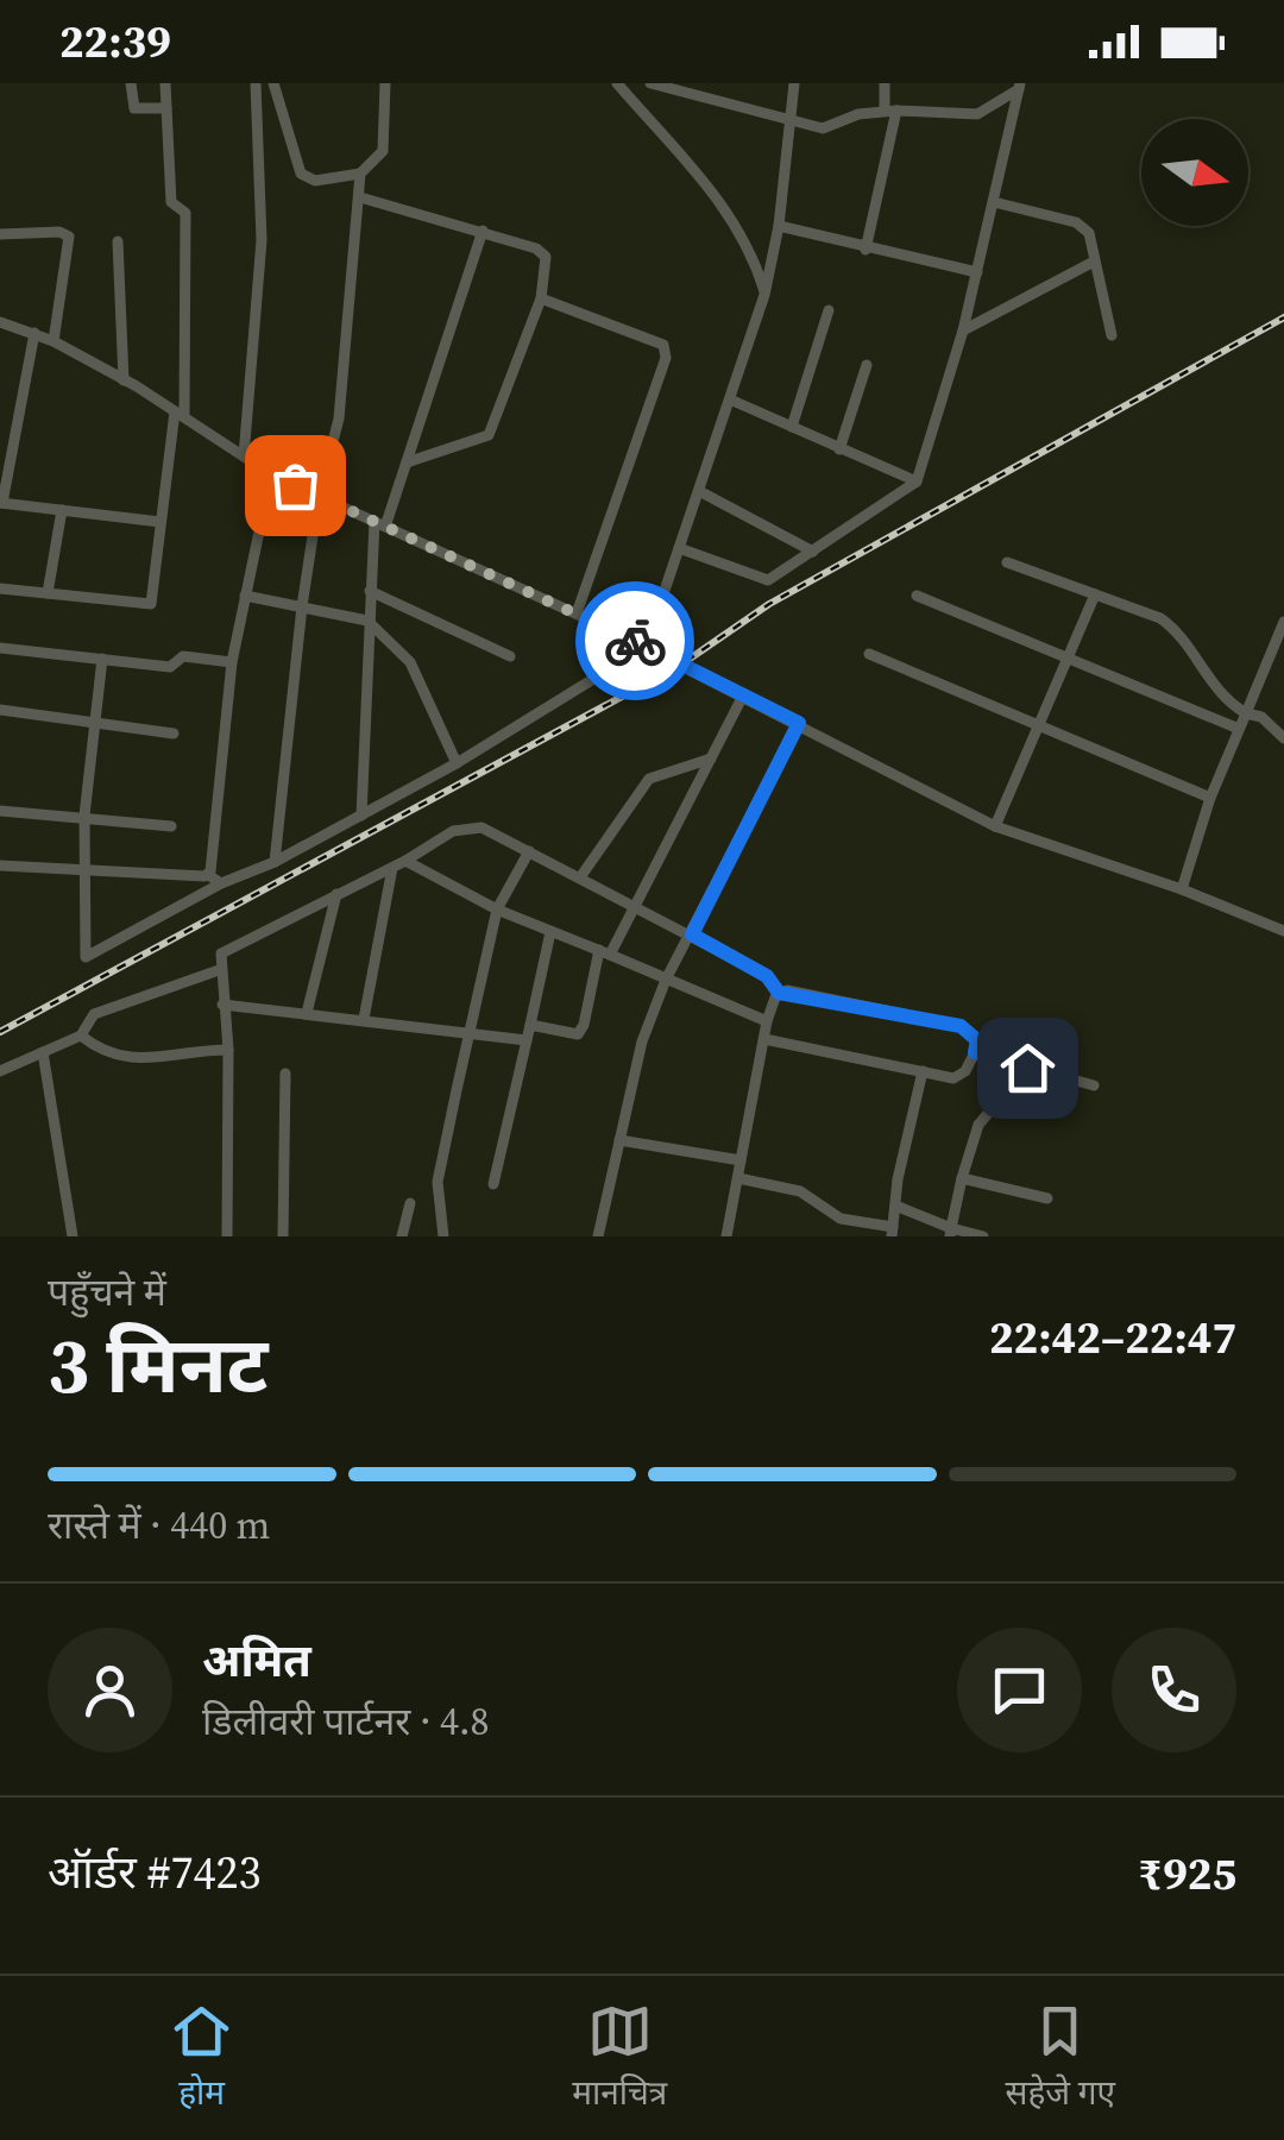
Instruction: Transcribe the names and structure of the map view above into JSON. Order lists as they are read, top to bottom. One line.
{"north":"right","page":{"status":"22:39","heading":["3 मिनट","पहुँचने में","22:42–22:47"],"panel":["अमित","डिलीवरी पार्टनर · 4.8","ऑर्डर #7423","₹925"],"bar":"रास्ते में · 440 m","tabs":["होम","मानचित्र","सहेजे गए"]}}
